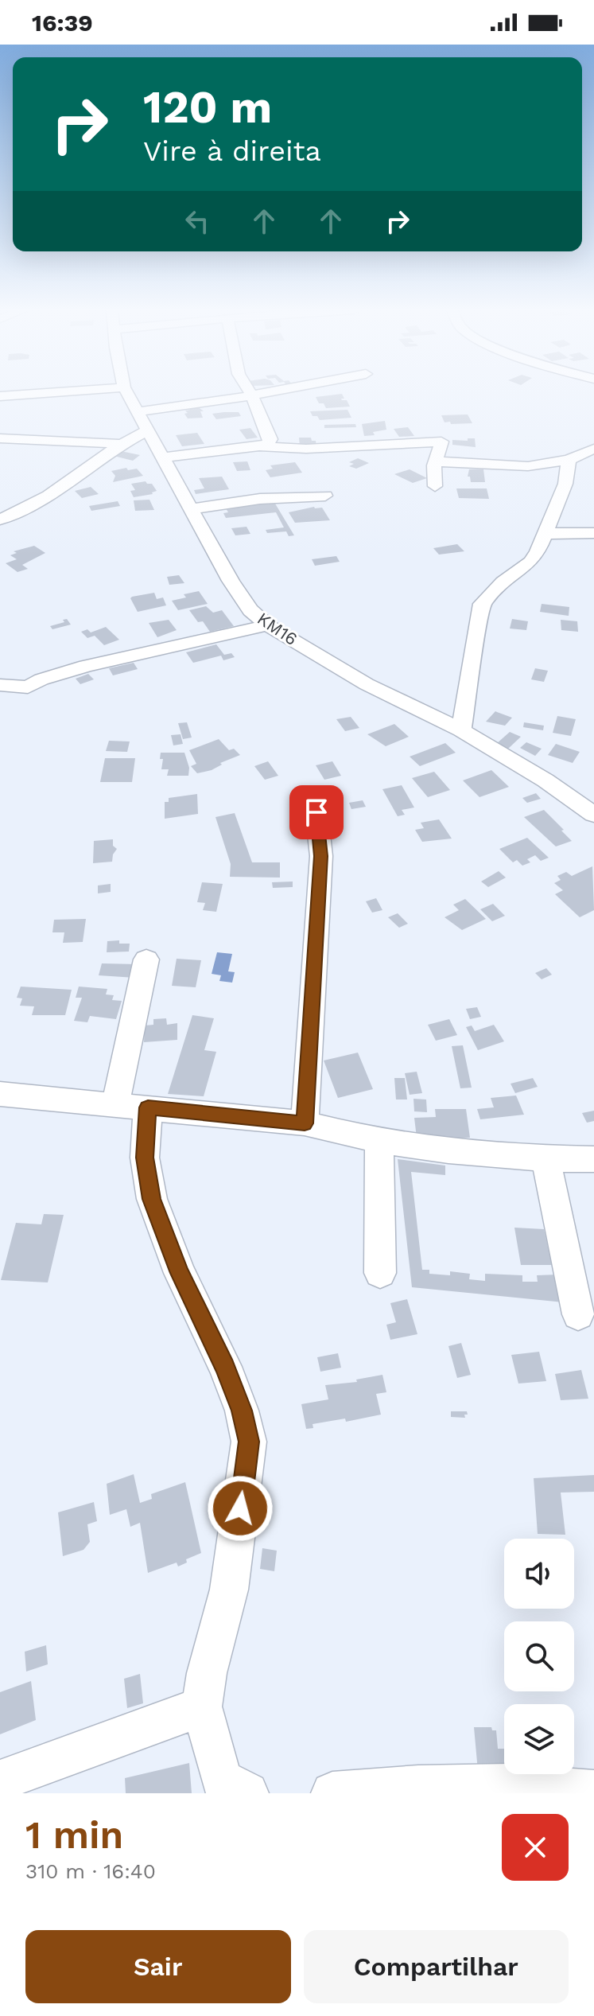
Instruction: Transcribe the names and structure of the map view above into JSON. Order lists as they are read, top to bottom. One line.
{"streets":{"street":["KM16"]},"page":{"status":"16:39","turn":["120 m","Vire à direita"],"heading":["1 min","310 m · 16:40"],"buttons":["Sair","Compartilhar"]}}
